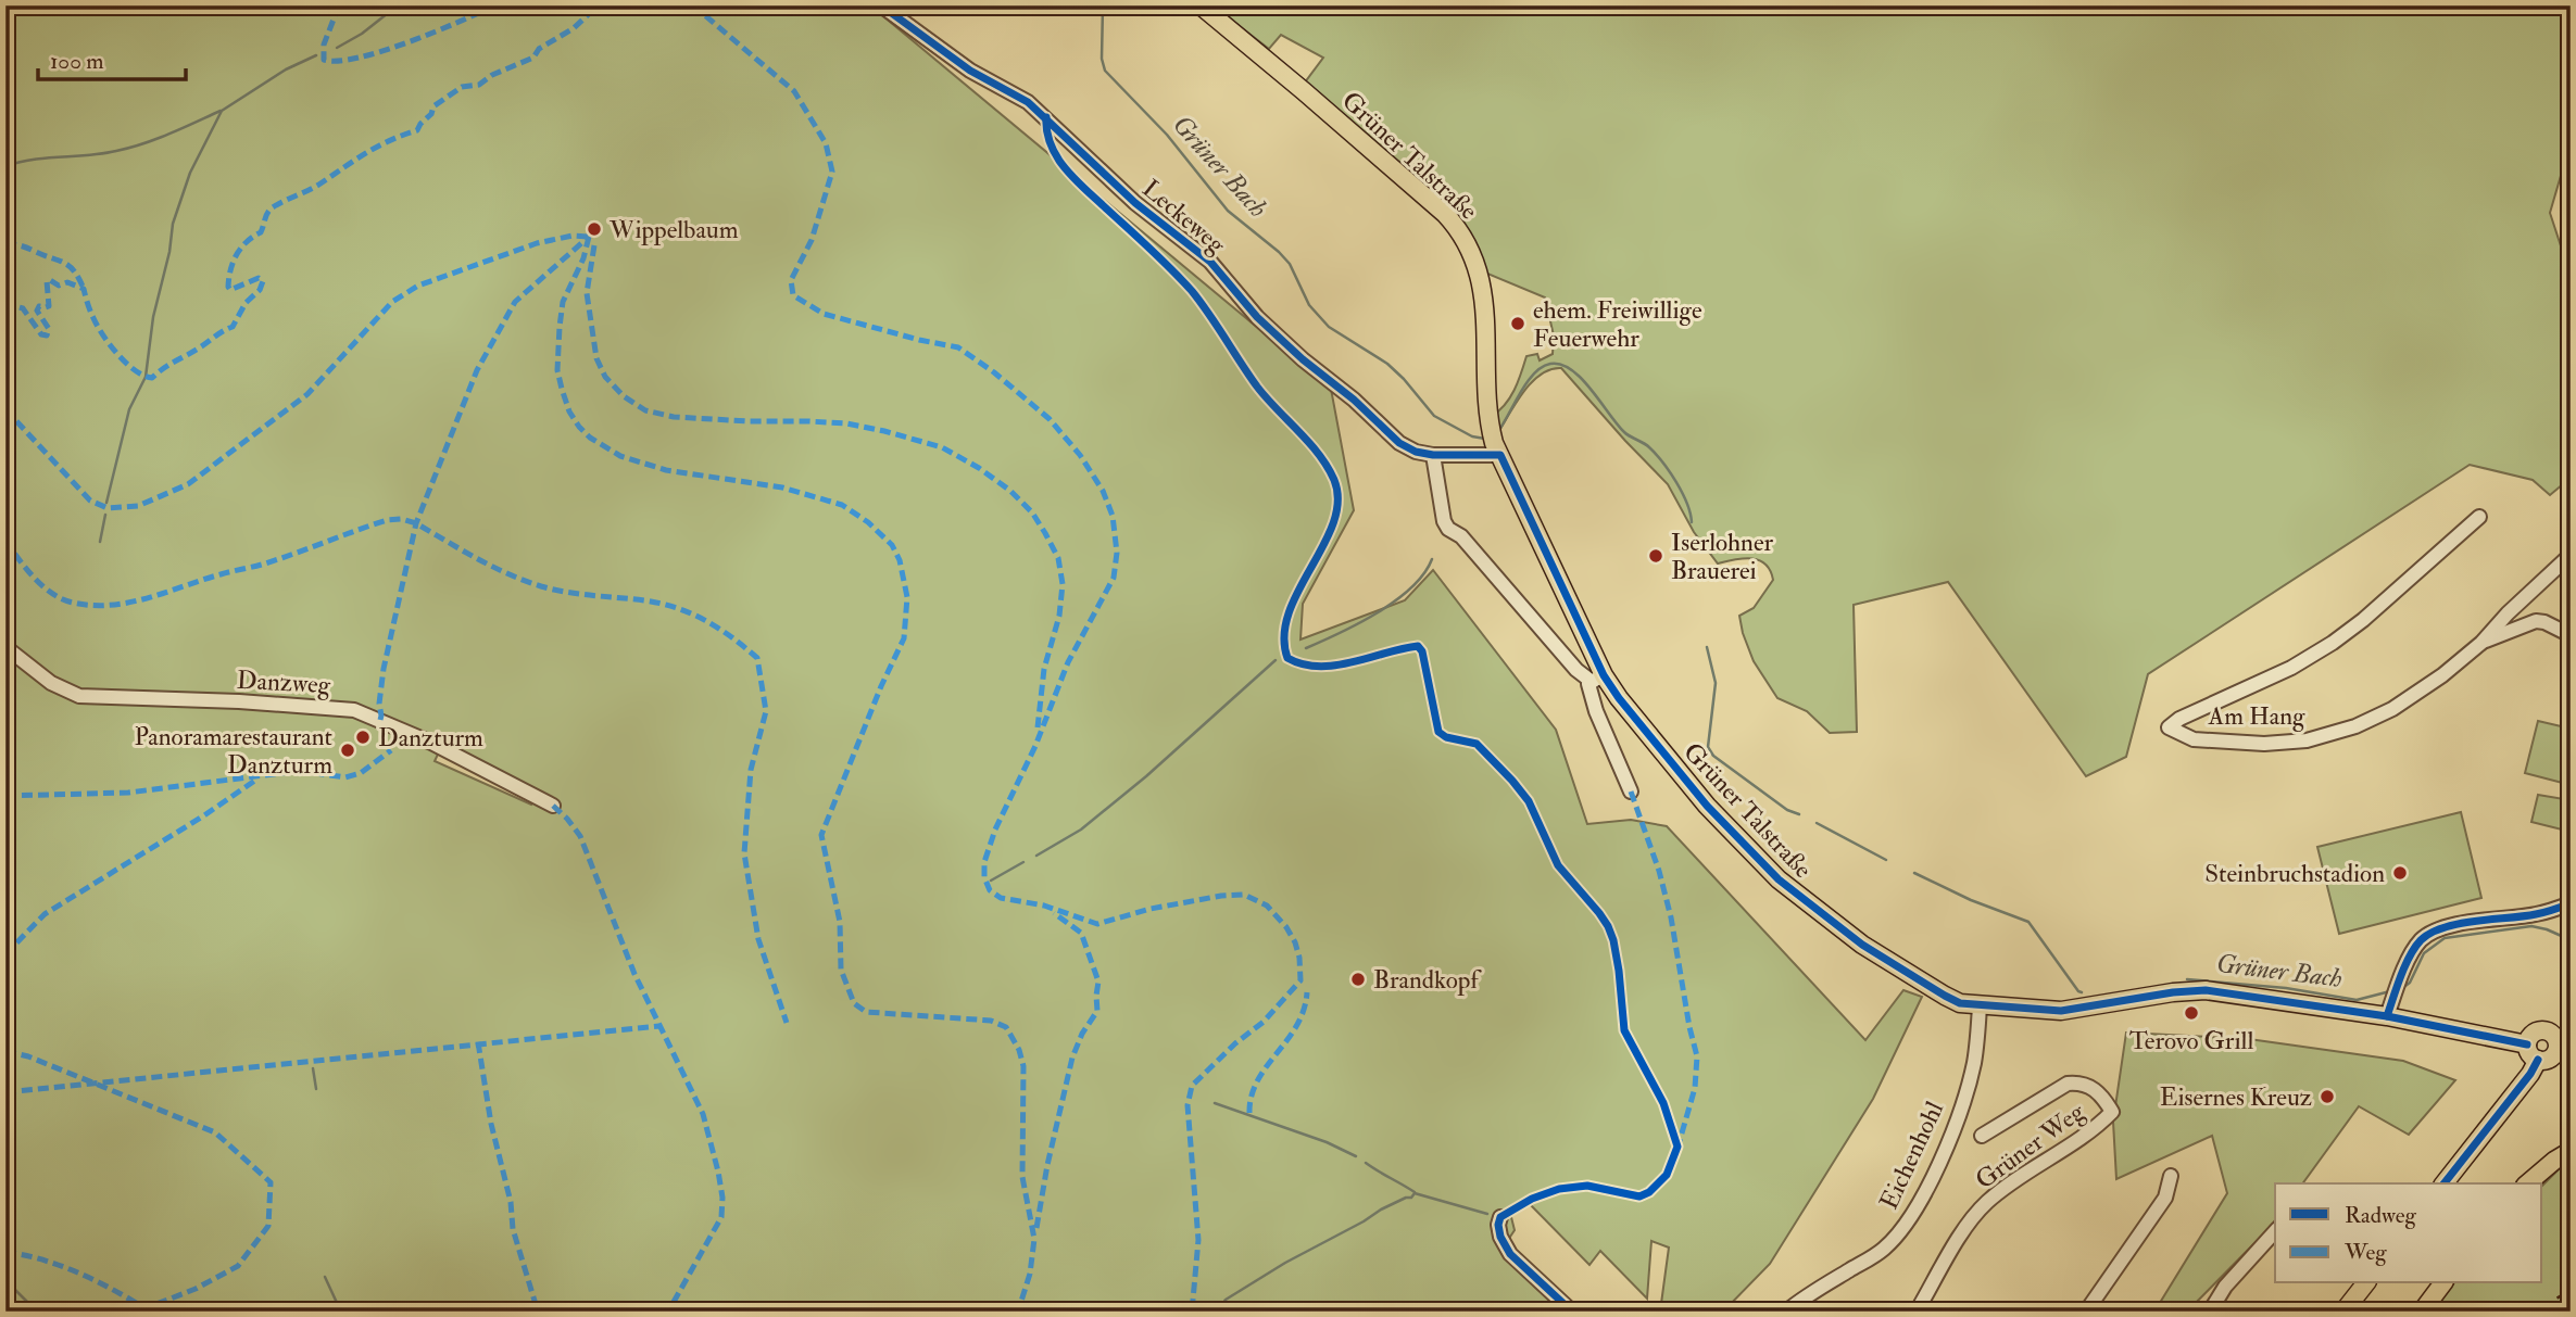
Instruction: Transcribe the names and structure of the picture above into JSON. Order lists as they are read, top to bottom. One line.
{"streets":{"main road":["Grüner Talstraße"],"street":["Leckeweg","Danzweg","Am Hang","Grüner Weg","Eichenhohl"]},"crossings":[["Grüner Talstraße","Leckeweg"],["Grüner Talstraße","Eichenhohl"]],"water":["Grüner Bach"],"places":["Wippelbaum","ehem. Freiwillige Feuerwehr","Iserlohner Brauerei","Danzturm","Panoramarestaurant Danzturm","Steinbruchstadion","Brandkopf","Terovo Grill","Eisernes Kreuz"],"legend":["Radweg","Weg"],"scale_bar":"100 m"}
